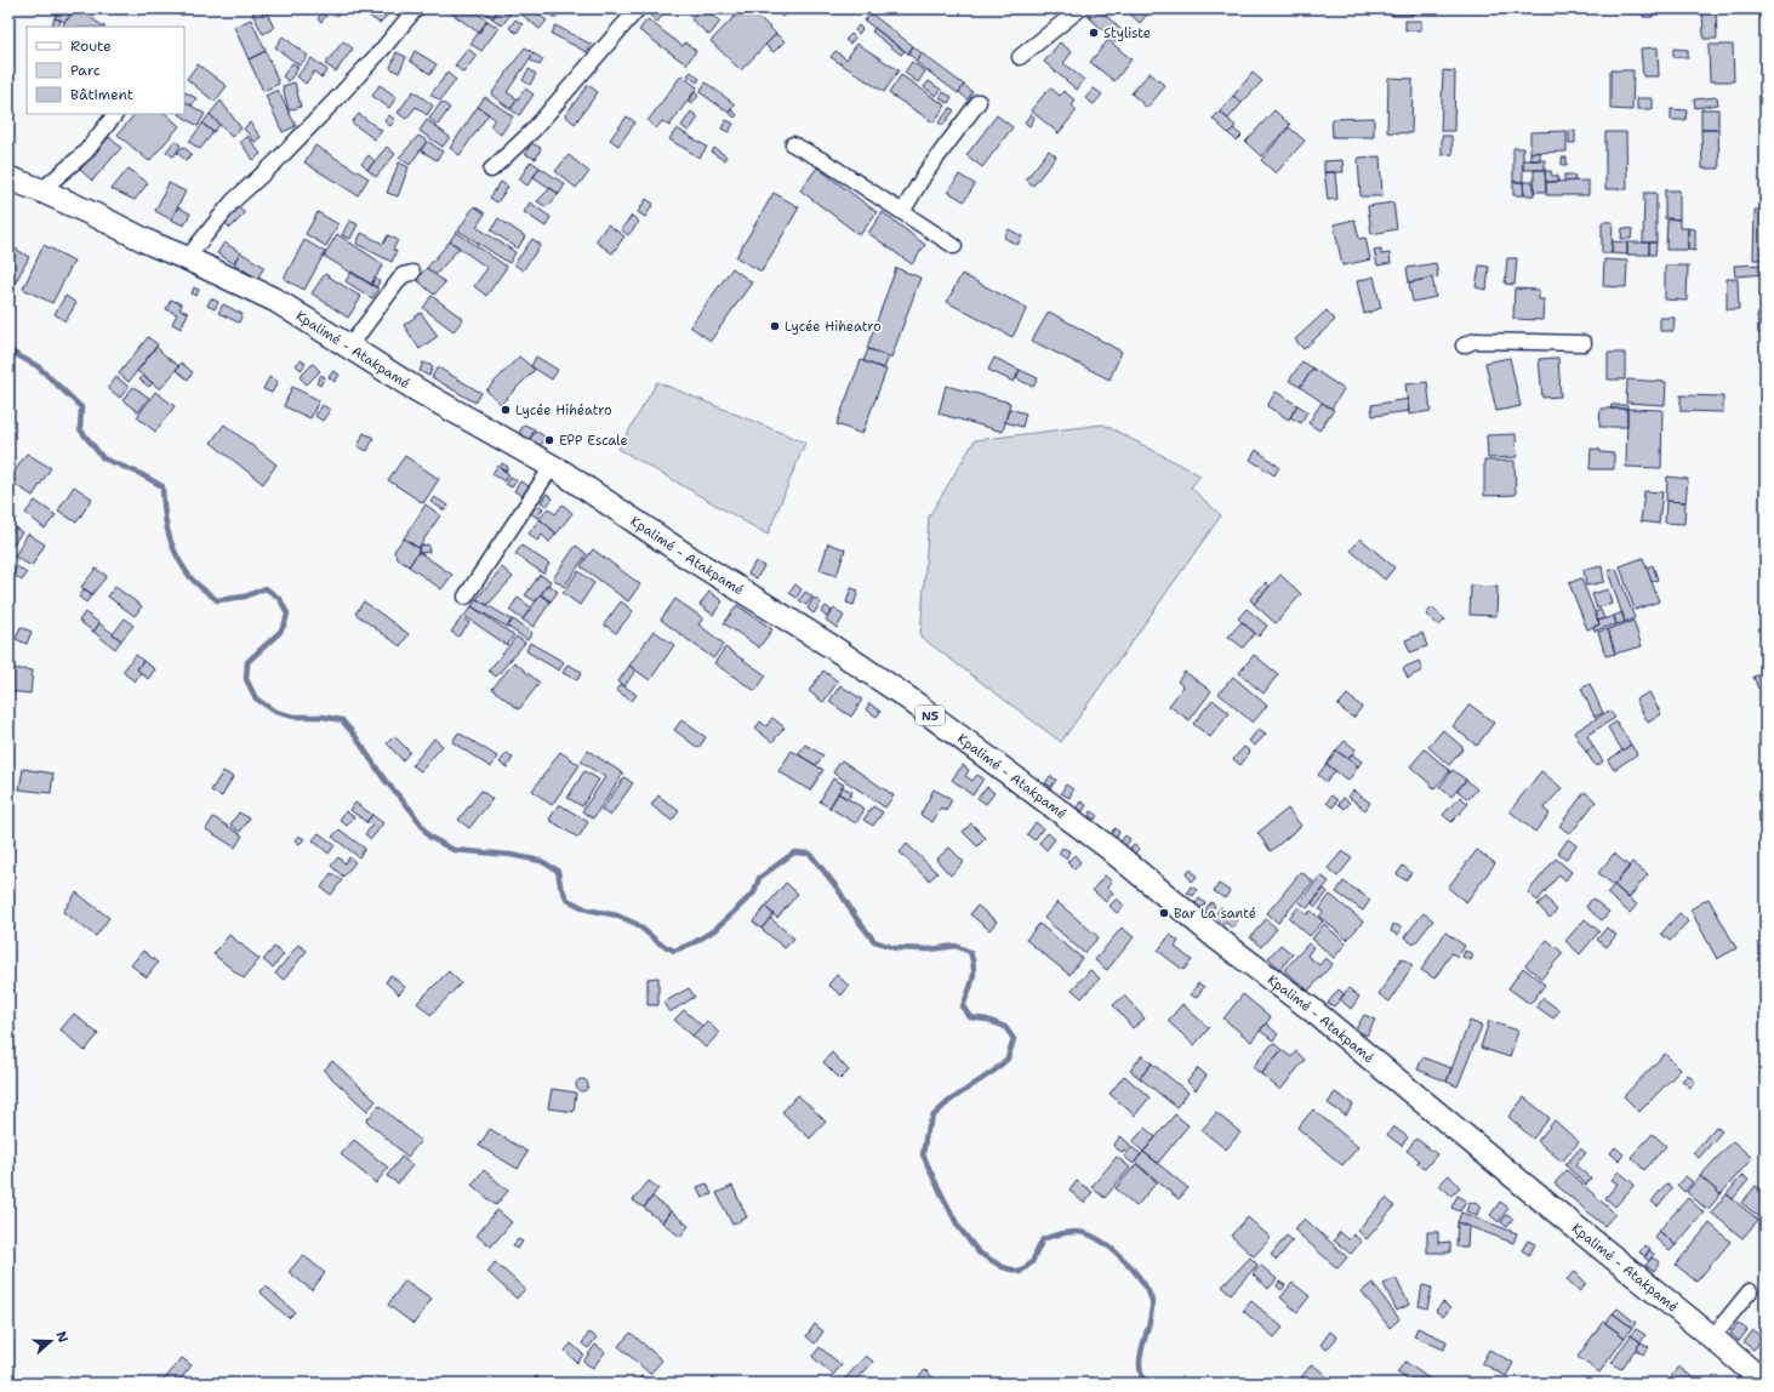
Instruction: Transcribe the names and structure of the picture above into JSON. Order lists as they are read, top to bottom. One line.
{"streets":{"main road":["Kpalimé - Atakpamé","N5"]},"places":["Styliste","Lycée Hiheatro","Lycée Hihéatro","EPP Escale","Bar La santé"],"legend":["Route","Parc","Bâtiment"],"north":"right"}
